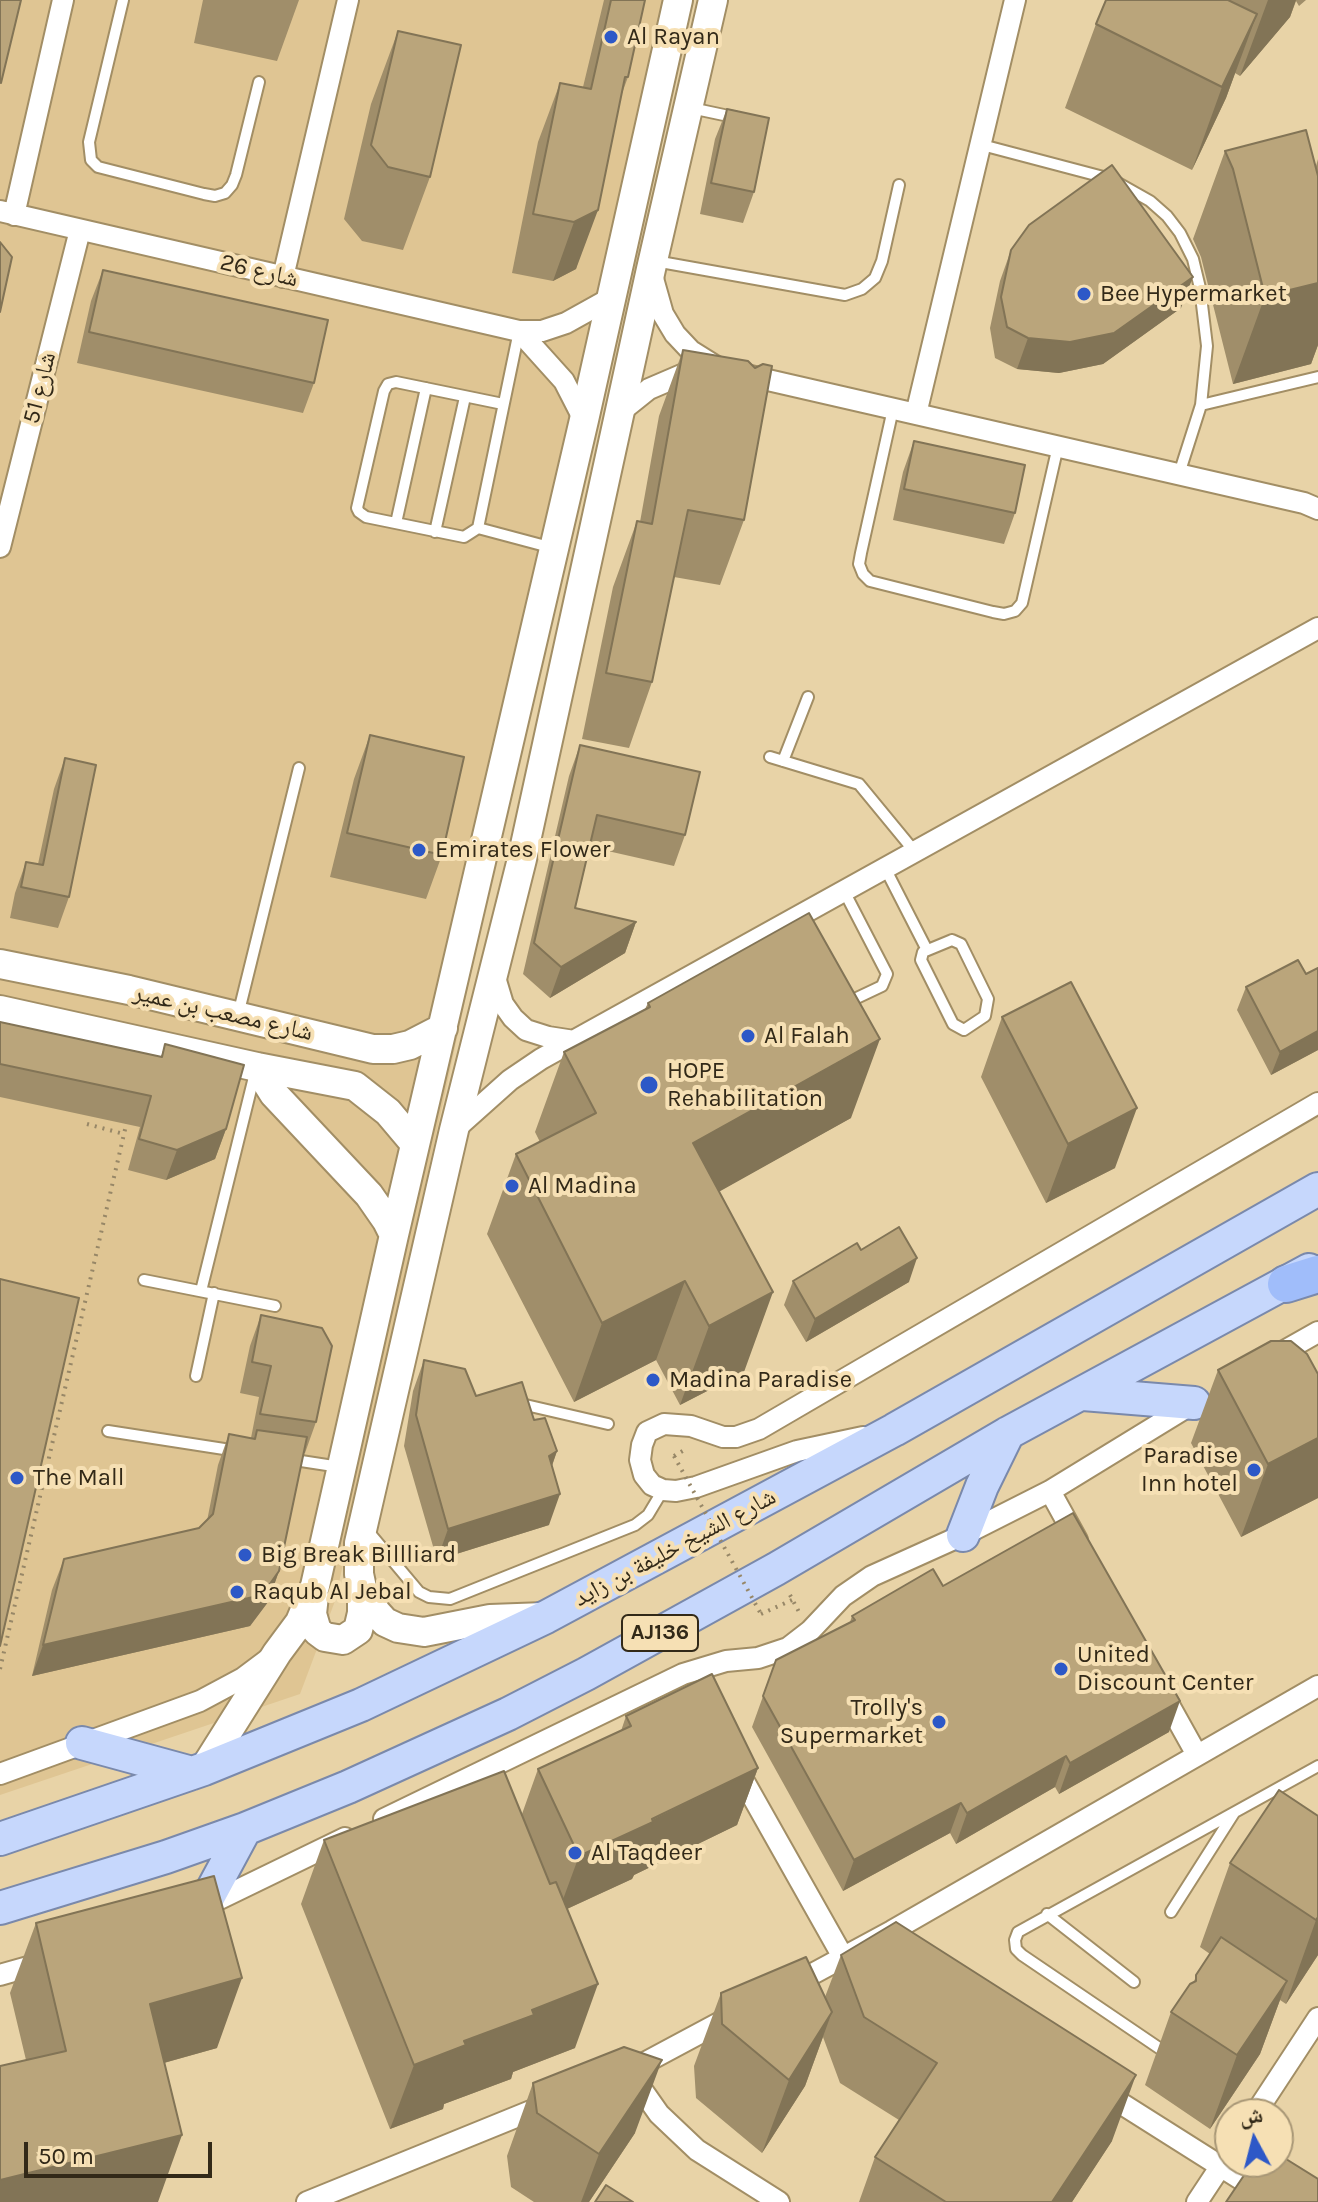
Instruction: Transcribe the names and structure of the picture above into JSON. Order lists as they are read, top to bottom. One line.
{"streets":{"main road":["شارع الشيخ خليفة بن زايد","AJ136"],"street":["شارع 26","شارع 51","شارع مصعب بن عمير"]},"crossings":[["شارع 26","شارع 51"]],"places":["Al Rayan","Bee Hypermarket","Emirates Flower","Al Falah","HOPE Rehabilitation","Al Madina","Madina Paradise","Paradise Inn hotel","The Mall","Big Break Billliard","Raqub Al Jebal","United Discount Center","Trolly's Supermarket","Al Taqdeer"],"scale_bar":"50 m","north":"top"}
